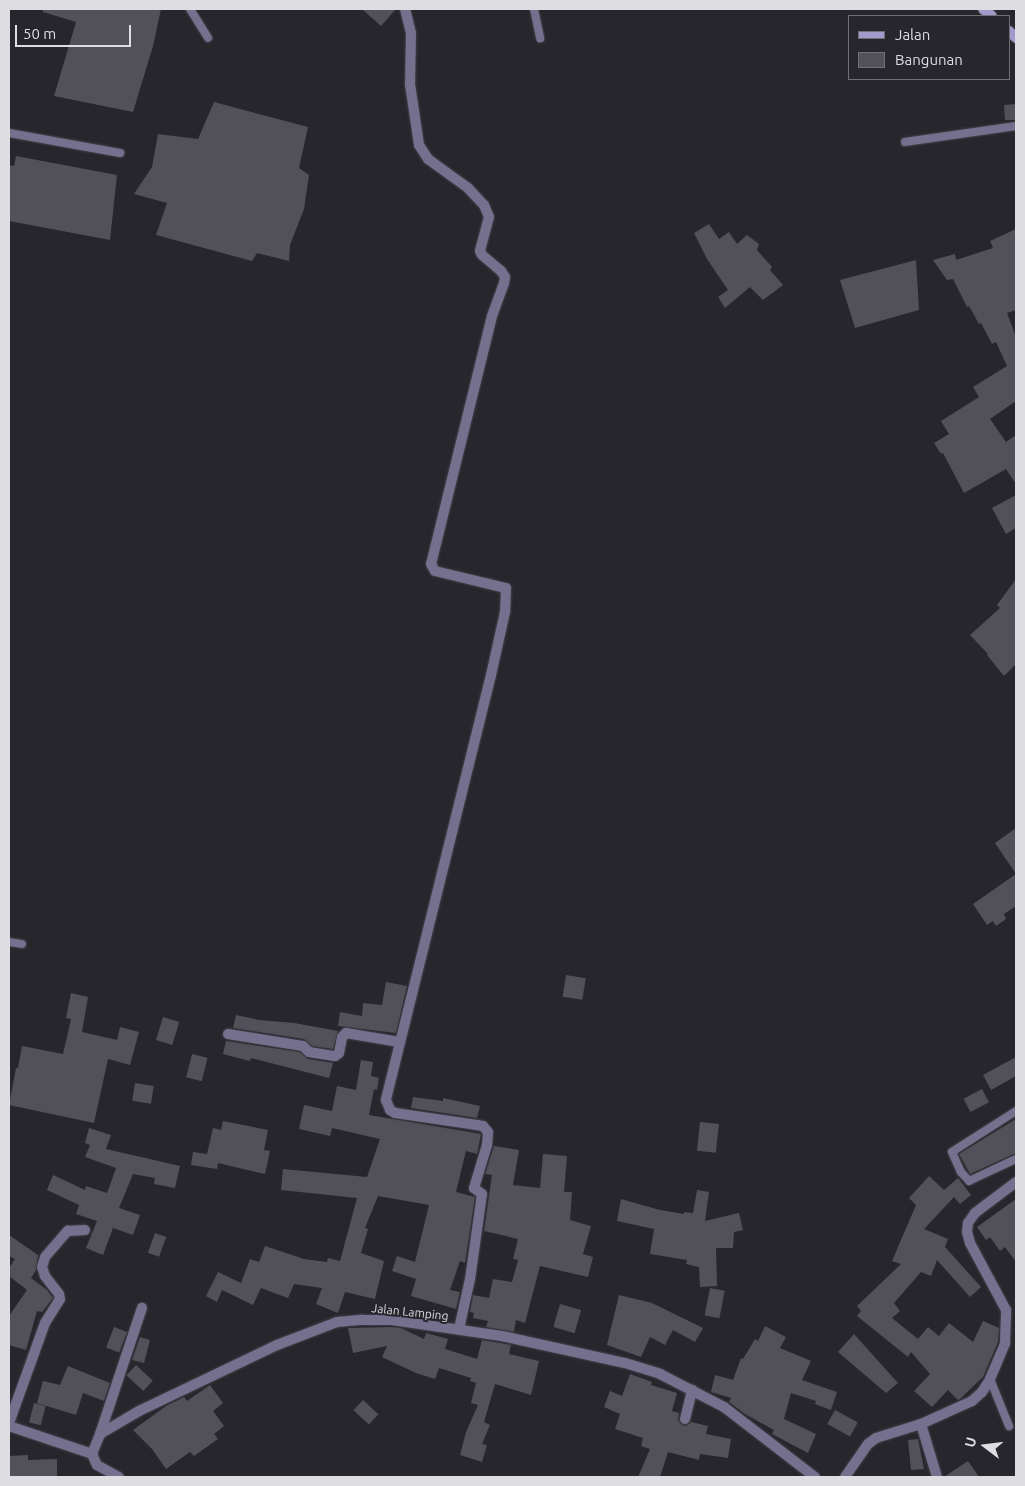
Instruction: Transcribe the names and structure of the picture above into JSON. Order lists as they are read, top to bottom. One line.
{"streets":{"street":["Jalan Lamping"]},"legend":["Jalan","Bangunan"],"scale_bar":"50 m","north":"left"}
